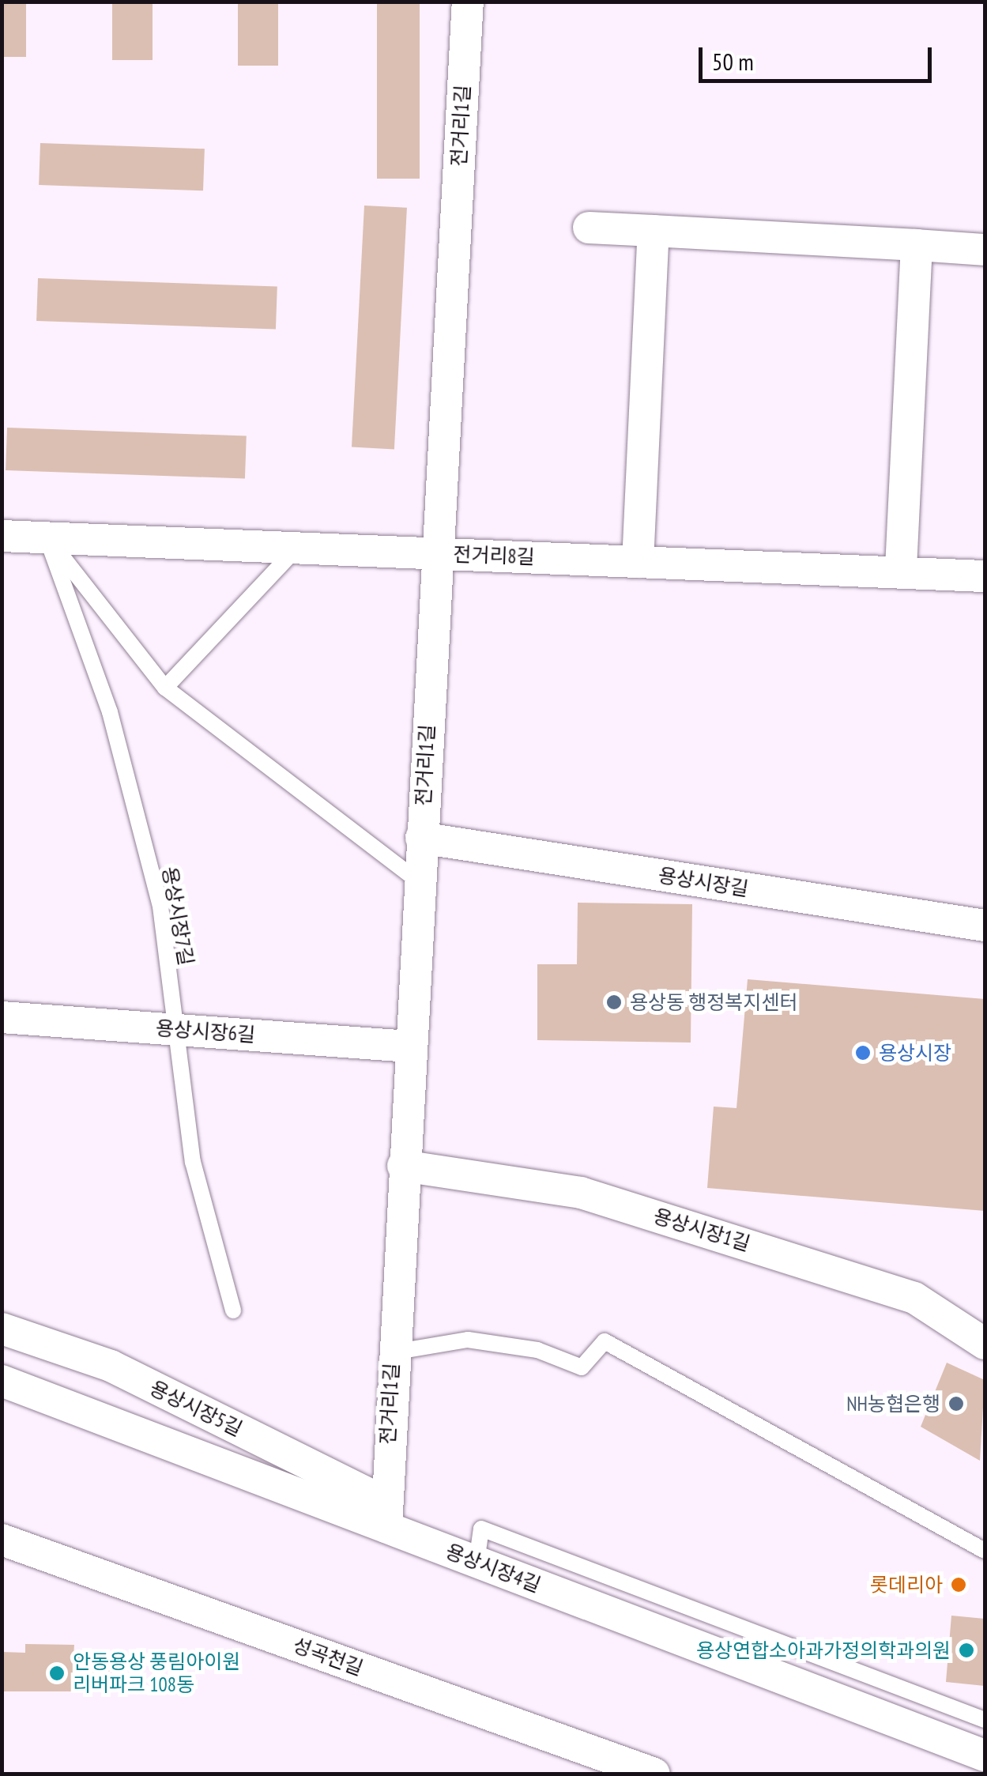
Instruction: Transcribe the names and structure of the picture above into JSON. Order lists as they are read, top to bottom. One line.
{"streets":{"street":["전거리1길","전거리8길","용상시장길","용상시장6길","용상시장1길","용상시장5길","용상시장4길","성곡천길"],"lane":["용상시장7길"]},"crossings":[["전거리1길","전거리8길"],["전거리1길","용상시장길"],["전거리1길","용상시장6길"],["전거리1길","용상시장1길"],["전거리1길","용상시장5길"],["전거리1길","용상시장4길"],["전거리8길","용상시장7길"],["용상시장7길","용상시장6길"],["용상시장5길","용상시장4길"]],"places":["용상동 행정복지센터","용상시장","NH농협은행","롯데리아","용상연합소아과가정의학과의원","안동용상 풍림아이원 리버파크 108동"],"scale_bar":"50 m"}
